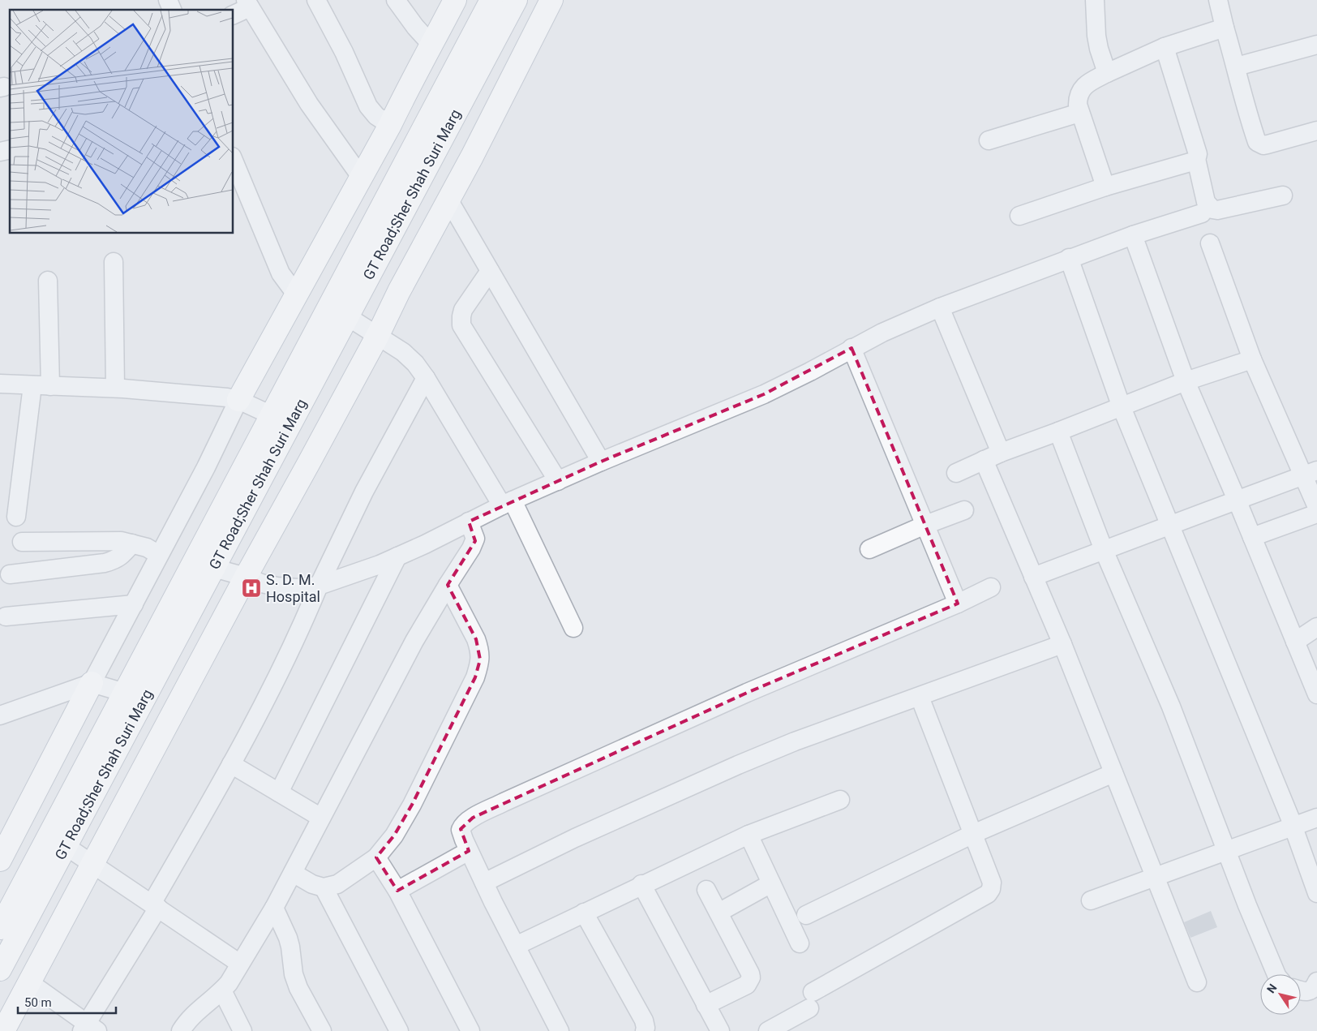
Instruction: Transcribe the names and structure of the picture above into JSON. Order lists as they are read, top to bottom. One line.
{"streets":{"main road":["GT Road;Sher Shah Suri Marg"]},"places":{"hospital":["S. D. M. Hospital"]},"scale_bar":"50 m","north":"top left"}
